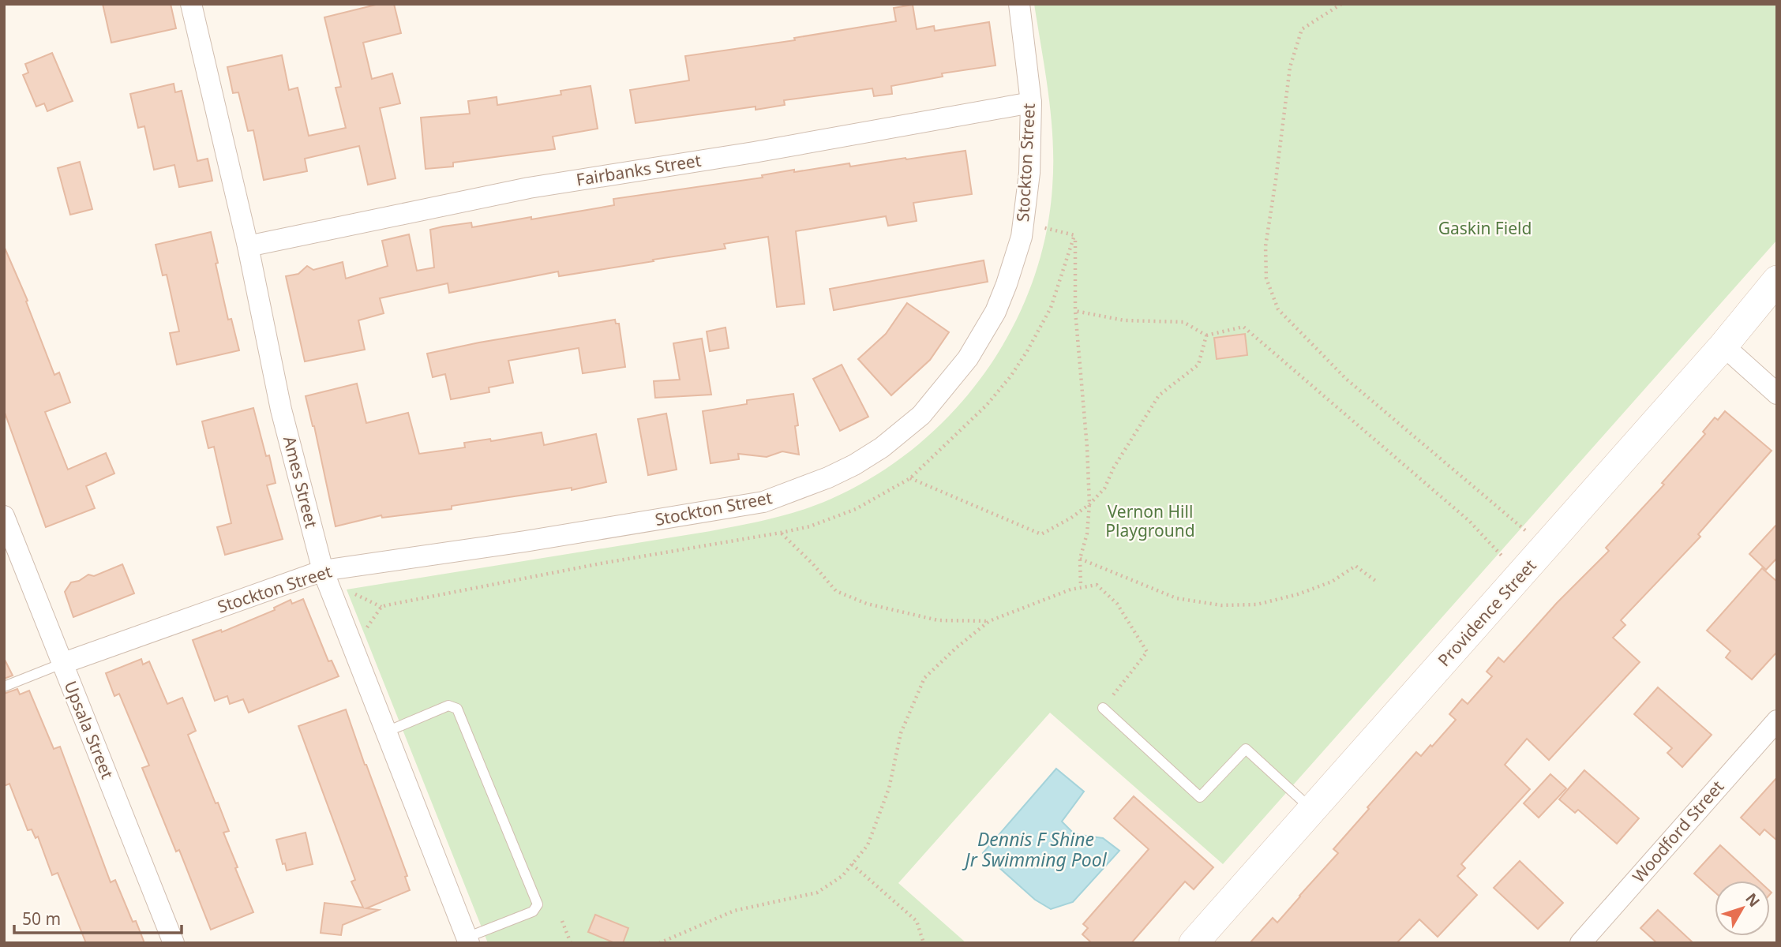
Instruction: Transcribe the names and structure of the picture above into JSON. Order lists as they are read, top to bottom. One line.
{"streets":{"main road":["Providence Street"],"street":["Stockton Street","Fairbanks Street","Ames Street","Upsala Street","Woodford Street"]},"crossings":[["Stockton Street","Fairbanks Street"],["Stockton Street","Ames Street"],["Stockton Street","Upsala Street"],["Fairbanks Street","Ames Street"]],"water":["Dennis F Shine Jr Swimming Pool"],"parks":["Gaskin Field","Vernon Hill Playground"],"scale_bar":"50 m","north":"top right"}
